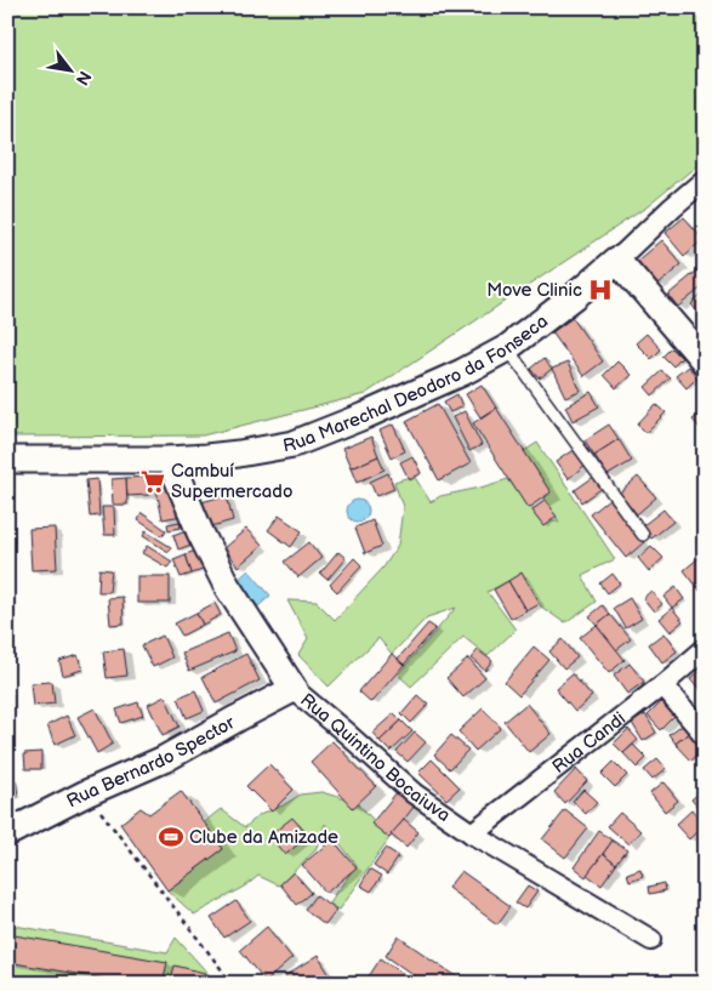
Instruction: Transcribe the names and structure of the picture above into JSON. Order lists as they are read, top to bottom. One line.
{"streets":{"street":["Rua Marechal Deodoro da Fonseca","Rua Candi","Rua Quintino Bocaiuva","Rua Bernardo Spector"]},"crossings":[["Rua Marechal Deodoro da Fonseca","Rua Quintino Bocaiuva"],["Rua Candi","Rua Quintino Bocaiuva"],["Rua Quintino Bocaiuva","Rua Bernardo Spector"]],"places":{"hospital":["Move Clinic"],"supermarket":["Cambuí Supermercado"],"sports":["Clube da Amizade"]},"north":"bottom right"}
